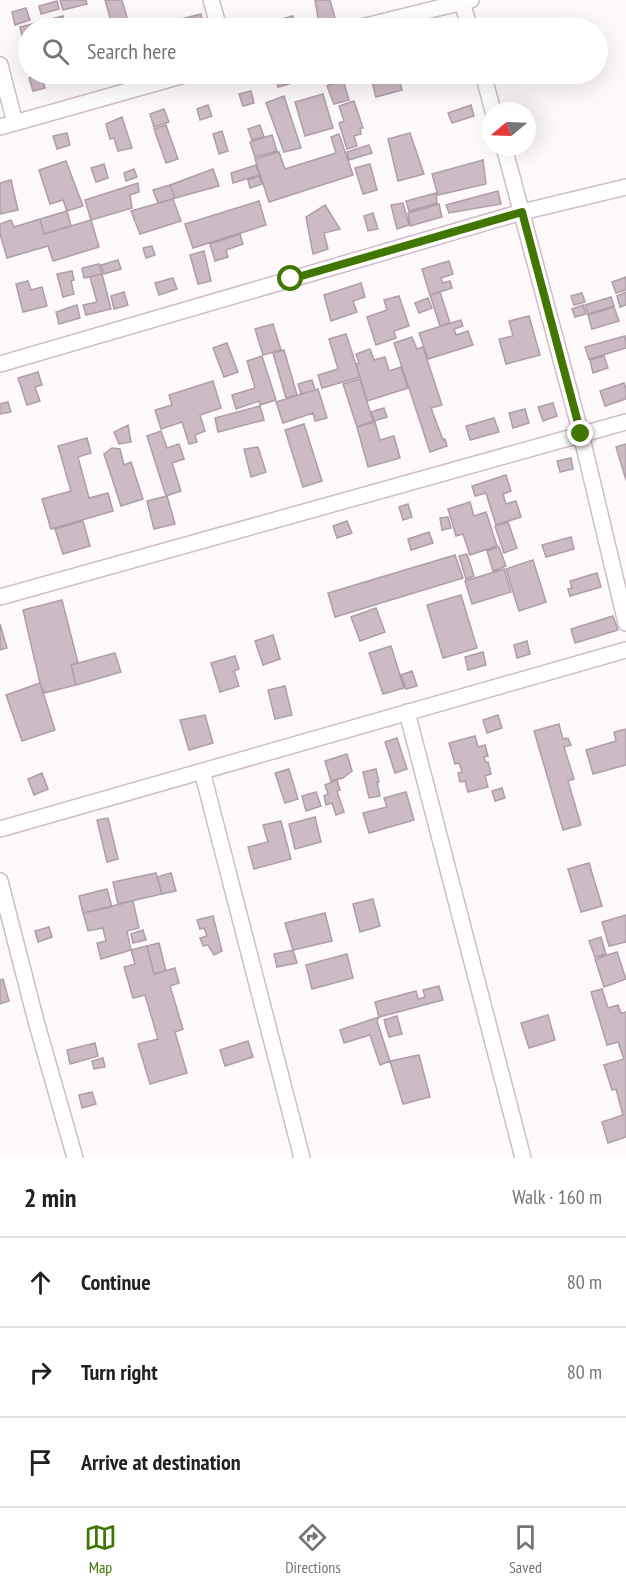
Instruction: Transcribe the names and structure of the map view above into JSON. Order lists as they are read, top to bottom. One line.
{"north":"left","page":{"search":"Search here","heading":["2 min","Walk · 160 m"],"list":[["Continue","80 m"],["Turn right","80 m"],"Arrive at destination"],"nav":["Map","Directions","Saved"]}}
